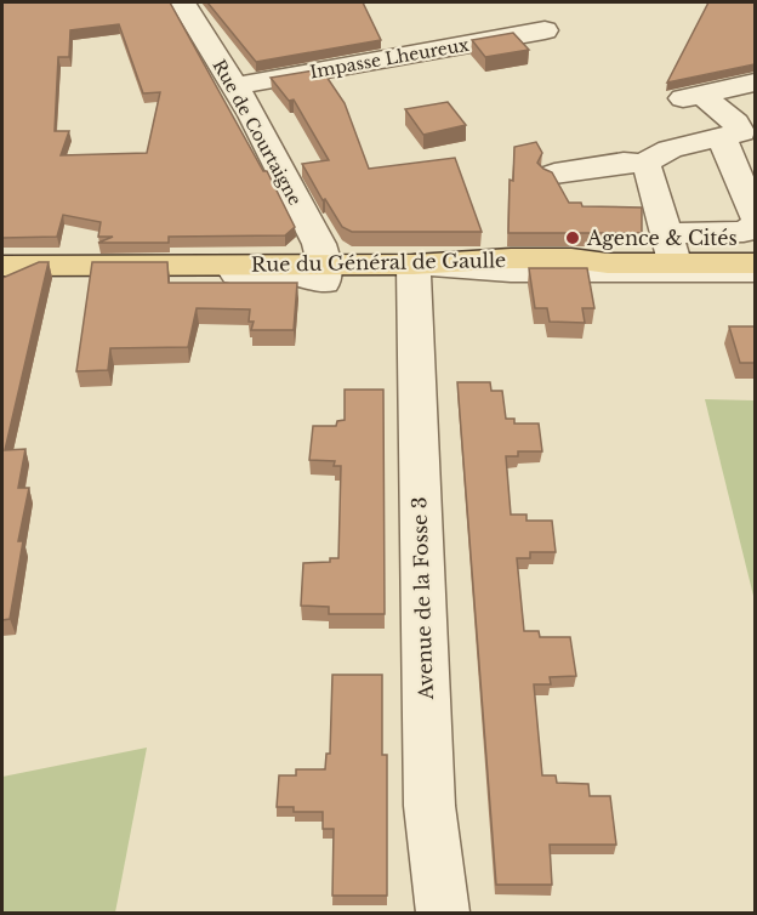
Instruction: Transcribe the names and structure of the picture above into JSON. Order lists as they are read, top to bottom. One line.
{"streets":{"main road":["Rue du Général de Gaulle"],"street":["Impasse Lheureux","Rue de Courtaigne","Avenue de la Fosse 3"]},"crossings":[["Impasse Lheureux","Rue de Courtaigne"],["Rue de Courtaigne","Rue du Général de Gaulle"],["Rue du Général de Gaulle","Avenue de la Fosse 3"]],"places":["Agence & Cités"]}
